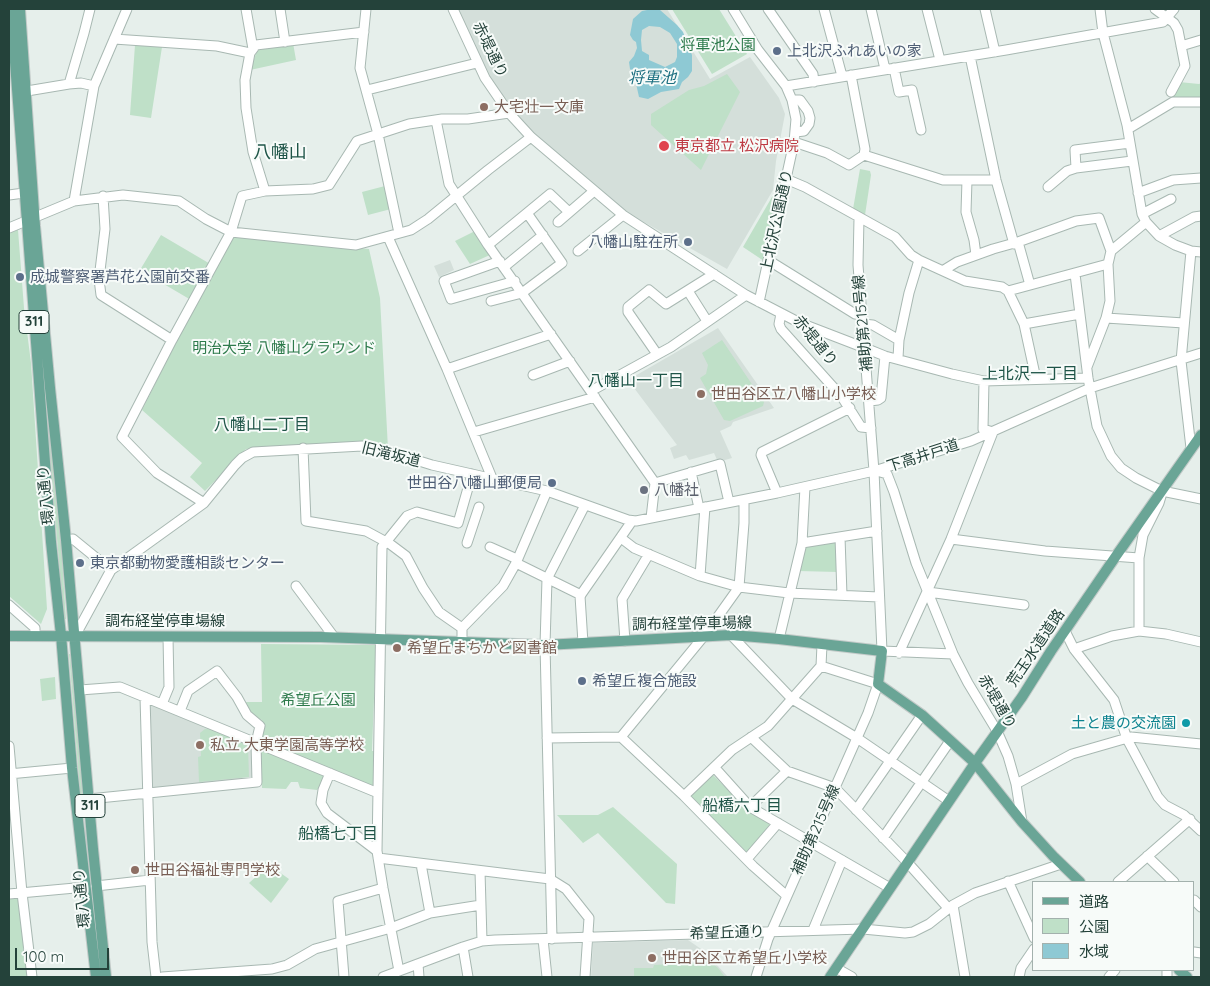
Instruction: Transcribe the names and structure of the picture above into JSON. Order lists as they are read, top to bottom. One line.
{"streets":{"main road":["311","環八通り","調布経堂停車場線","荒玉水道道路"],"street":["赤堤通り","上北沢公園通り","補助第215号線","旧滝坂道","下高井戸道","希望丘通り"]},"crossings":[["赤堤通り","上北沢公園通り"],["赤堤通り","補助第215号線"],["赤堤通り","下高井戸道"],["赤堤通り","荒玉水道道路"],["補助第215号線","希望丘通り"],["旧滝坂道","下高井戸道"],["旧滝坂道","環八通り"],["旧滝坂道","調布経堂停車場線"],["環八通り","調布経堂停車場線"],["荒玉水道道路","希望丘通り"]],"districts":["八幡山","上北沢一丁目","八幡山一丁目","八幡山二丁目","船橋六丁目","船橋七丁目"],"water":["将軍池"],"parks":["将軍池公園","明治大学 八幡山グラウンド","希望丘公園"],"places":["上北沢ふれあいの家","大宅壮一文庫","東京都立 松沢病院","八幡山駐在所","成城警察署芦花公園前交番","世田谷区立八幡山小学校","世田谷八幡山郵便局","八幡社","東京都動物愛護相談センター","希望丘まちかど図書館","希望丘複合施設","土と農の交流園","私立 大東学園高等学校","世田谷福祉専門学校","世田谷区立希望丘小学校"],"legend":["道路","公園","水域"],"scale_bar":"100 m"}
